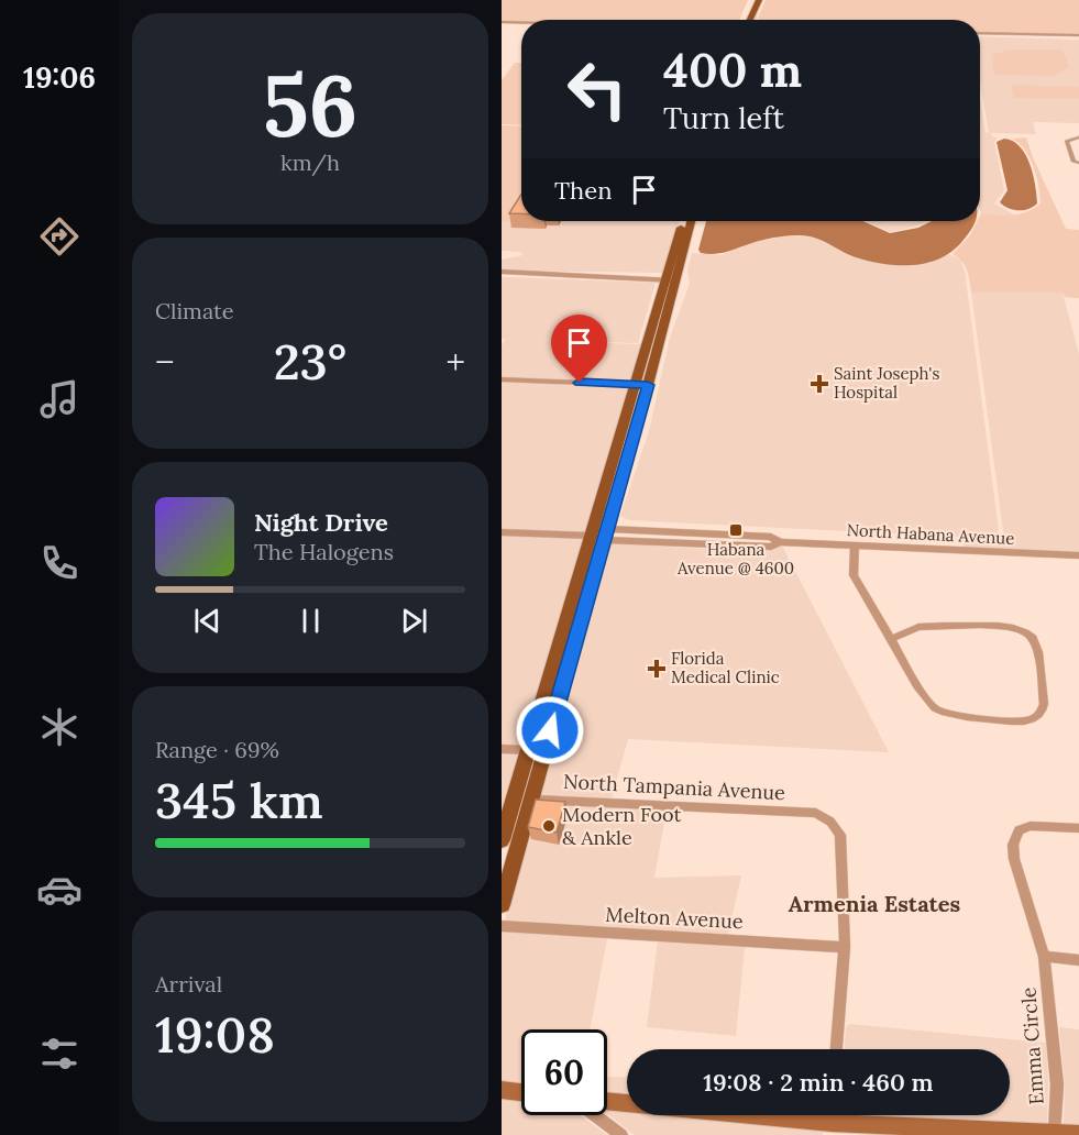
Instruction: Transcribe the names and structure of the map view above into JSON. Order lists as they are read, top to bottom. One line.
{"streets":{"street":["North Habana Avenue","North Tampania Avenue","Melton Avenue","Emma Circle"]},"crossings":[["North Tampania Avenue","Melton Avenue"]],"districts":["Armenia Estates"],"places":{"health":["Saint Joseph's Hospital","Florida Medical Clinic"],"transit":["Habana Avenue @ 4600"],"other":["Modern Foot & Ankle"]},"page":{"tabs":"19:06","tile":[["56","km/h"],"Climate",["Range · 69%","345 km"],["Arrival","19:08"]],"turn":["400 m","Turn left"],"then":"Then","heat":["−","23°","+"],"song":["Night Drive","The Halogens"],"limit":"60","trip":"19:08 · 2 min · 460 m"}}
